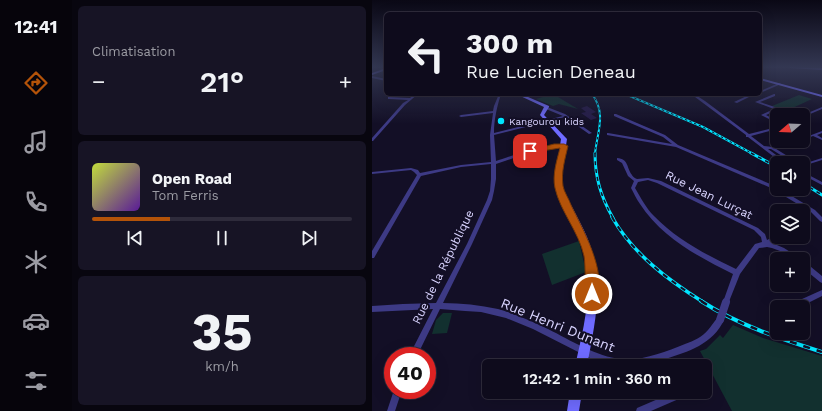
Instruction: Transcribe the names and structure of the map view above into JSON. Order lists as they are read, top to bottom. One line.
{"streets":{"street":["Rue Jean Lurçat","Rue de la République","Rue Henri Dunant"]},"crossings":[["Rue Jean Lurçat","Rue Henri Dunant"],["Rue de la République","Rue Henri Dunant"]],"places":["Kangourou kids"],"north":"left","page":{"tabs":"12:41","tile":["Climatisation",["35","km/h"]],"turn":["300 m","Rue Lucien Deneau"],"heat":["−","21°","+"],"map_buttons":["+","−"],"song":["Open Road","Tom Ferris"],"limit":"40","trip":"12:42 · 1 min · 360 m"}}
